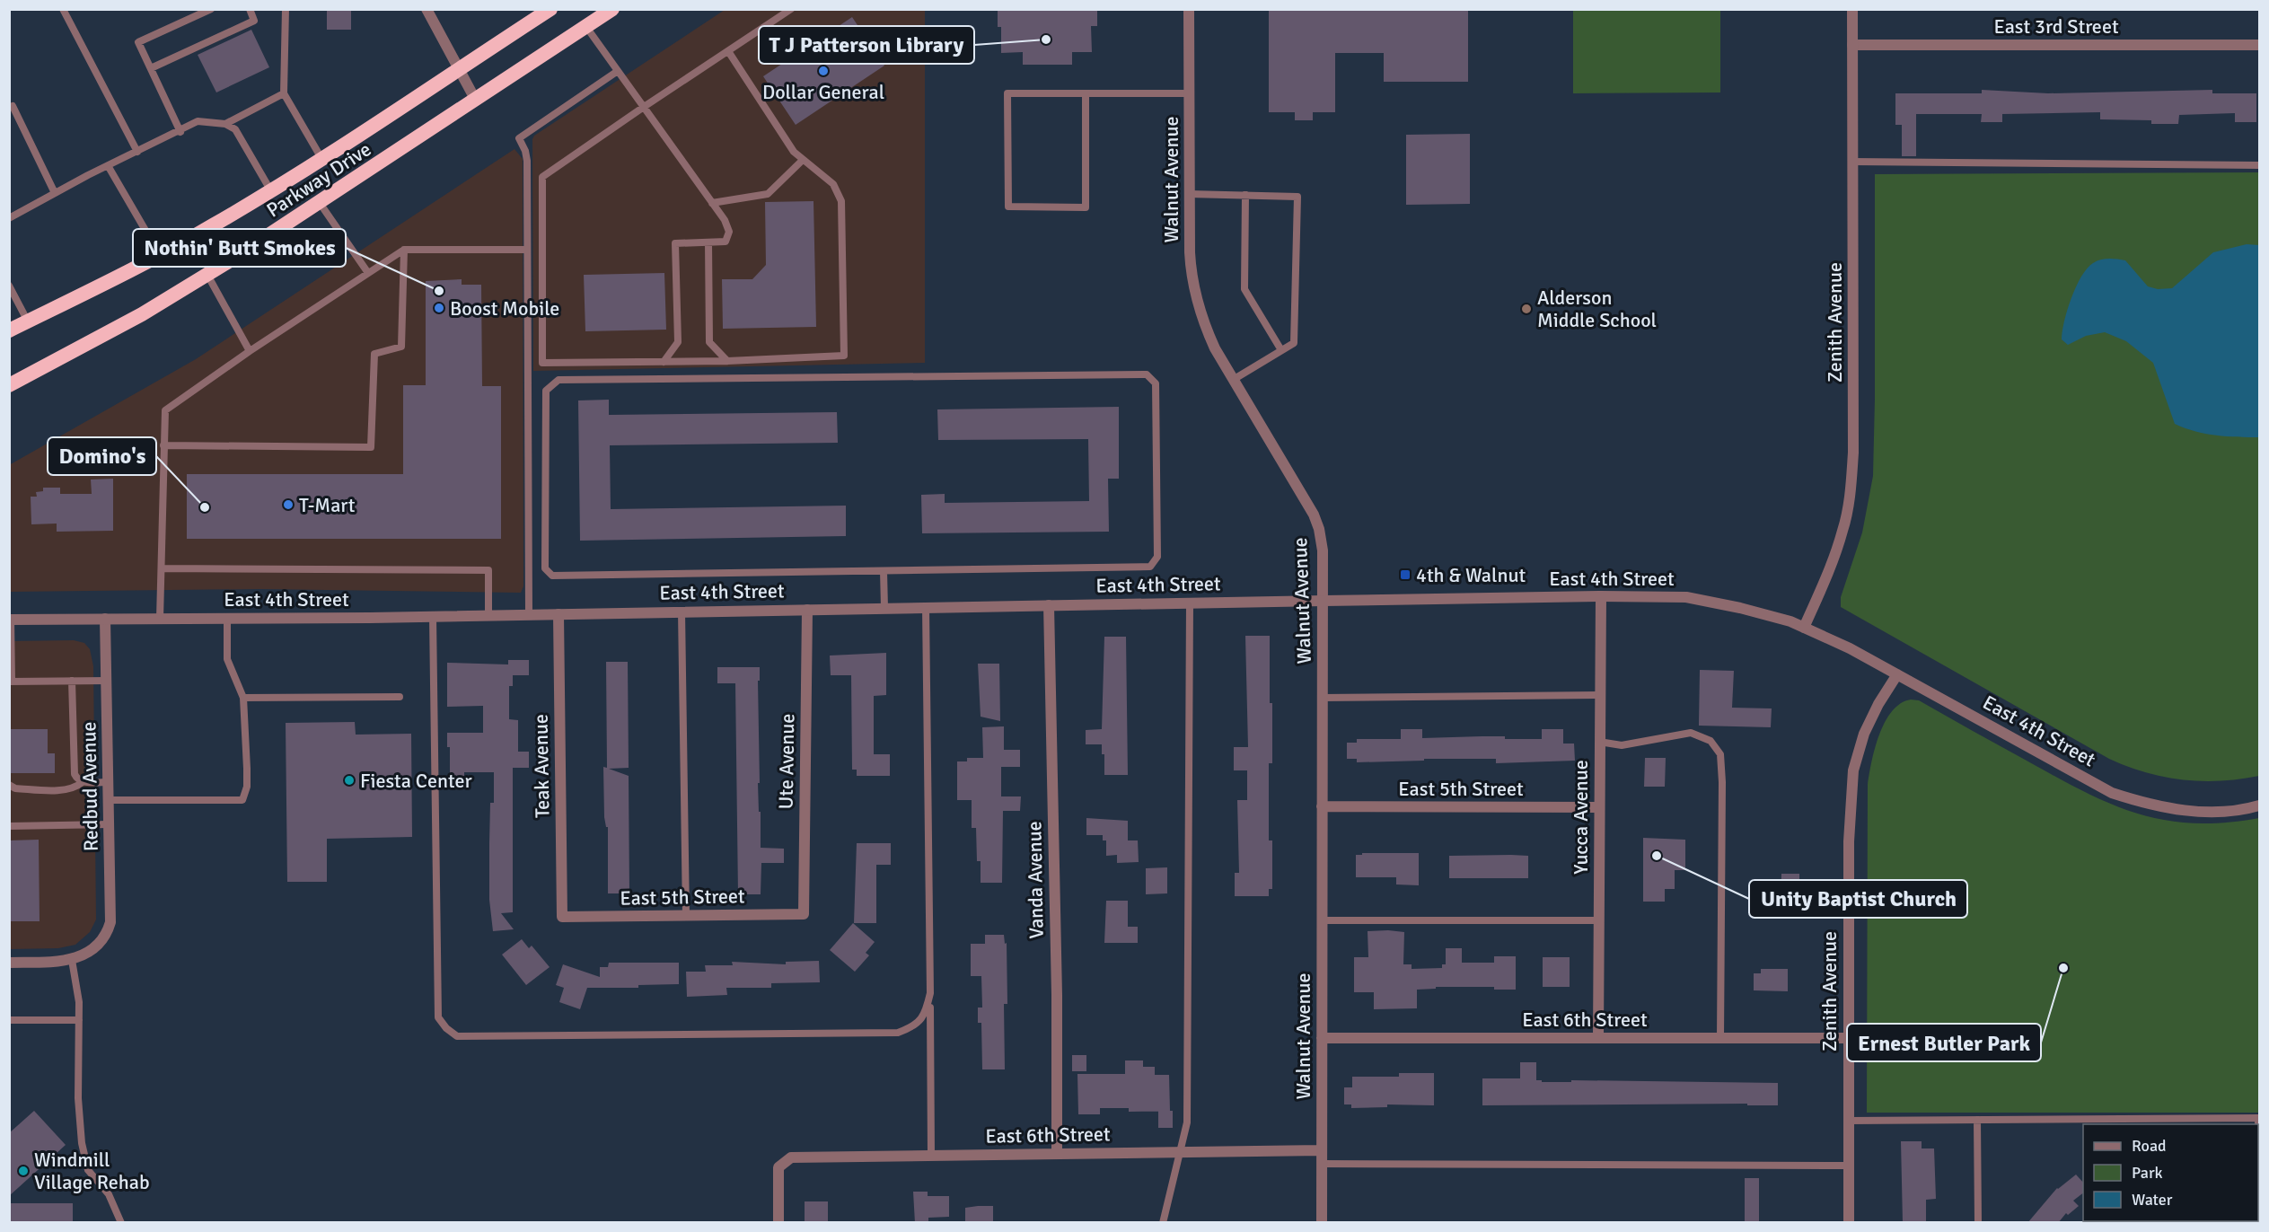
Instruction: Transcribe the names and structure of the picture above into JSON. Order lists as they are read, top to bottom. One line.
{"streets":{"highway":["Parkway Drive"],"street":["East 3rd Street","Walnut Avenue","Zenith Avenue","East 4th Street","Ute Avenue","Teak Avenue","Redbud Avenue","East 5th Street","Yucca Avenue","Vanda Avenue","East 6th Street"]},"crossings":[["East 3rd Street","Zenith Avenue"],["Walnut Avenue","East 4th Street"],["Walnut Avenue","East 5th Street"],["Walnut Avenue","East 6th Street"],["Zenith Avenue","East 4th Street"],["Zenith Avenue","East 6th Street"],["East 4th Street","Ute Avenue"],["East 4th Street","Teak Avenue"],["East 4th Street","Redbud Avenue"],["East 4th Street","Yucca Avenue"],["East 4th Street","Vanda Avenue"],["Ute Avenue","East 5th Street"],["Teak Avenue","East 5th Street"],["East 5th Street","Yucca Avenue"],["Yucca Avenue","East 6th Street"],["Vanda Avenue","East 6th Street"]],"places":{"other":["T J Patterson Library","Dollar General","Nothin' Butt Smokes","Boost Mobile","Alderson Middle School","T-Mart","Domino's","Fiesta Center","Unity Baptist Church","Ernest Butler Park","Windmill Village Rehab"],"transit":["4th & Walnut"]},"legend":["Road","Park","Water"]}
